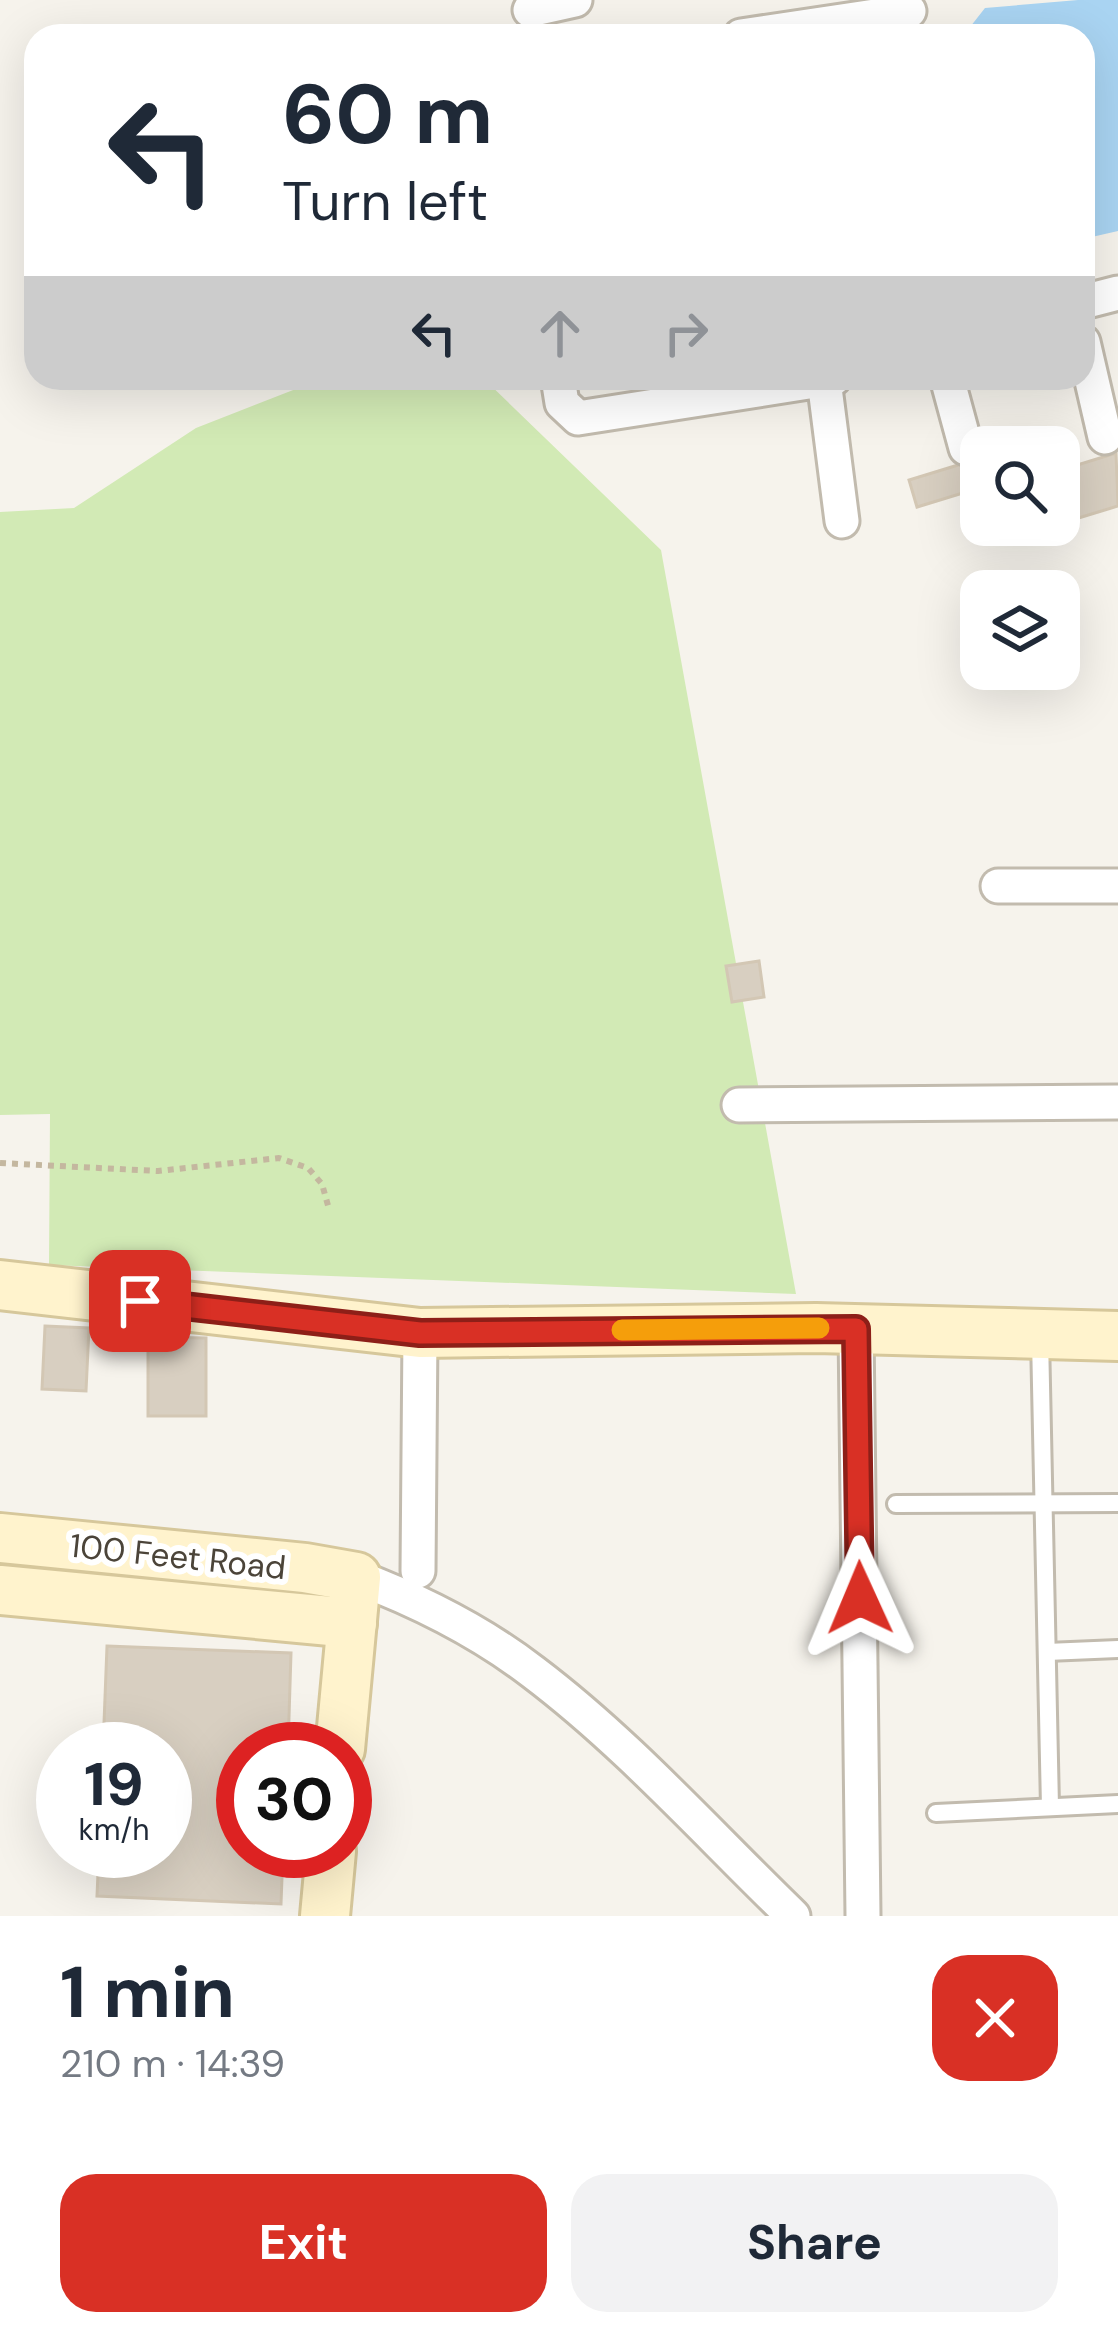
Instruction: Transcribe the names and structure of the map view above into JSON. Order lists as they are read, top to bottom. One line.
{"streets":{"street":["100 Feet Road"]},"page":{"turn":["60 m","Turn left"],"speed":"19 km/h","limit":"30","heading":["1 min","210 m · 14:39"],"buttons":["Exit","Share"]}}
